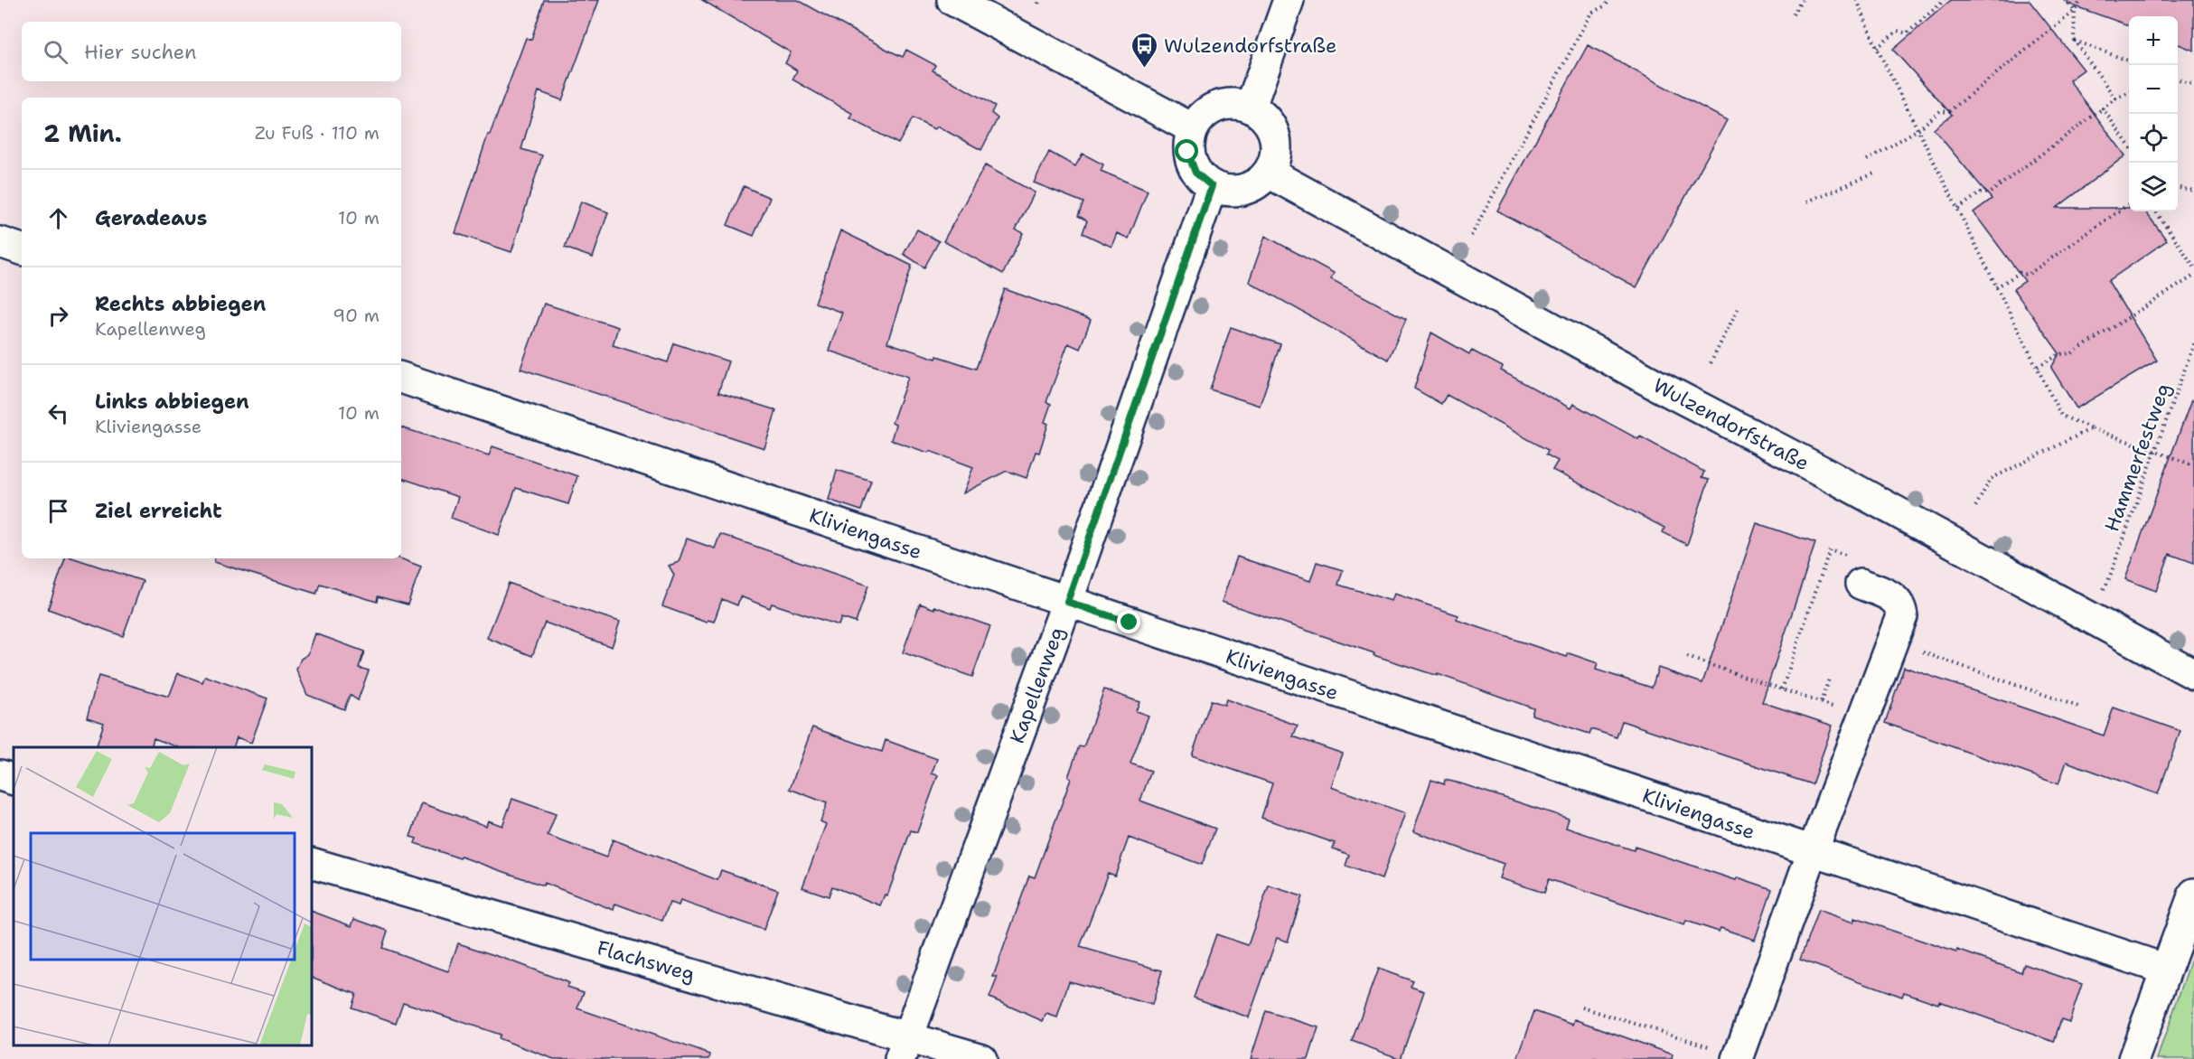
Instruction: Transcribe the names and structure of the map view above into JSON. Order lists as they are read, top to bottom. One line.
{"streets":{"street":["Wulzendorfstraße","Kliviengasse","Kapellenweg","Flachsweg"],"path":["Hammerfestweg"]},"crossings":[["Wulzendorfstraße","Kapellenweg"],["Kliviengasse","Kapellenweg"],["Kapellenweg","Flachsweg"]],"places":{"bus stop":["Wulzendorfstraße"]},"page":{"map_buttons":["+","−"],"search":"Hier suchen","heading":["2 Min.","Zu Fuß · 110 m"],"list":[["Geradeaus","10 m"],["Rechts abbiegen","Kapellenweg","90 m"],["Links abbiegen","Kliviengasse","10 m"],"Ziel erreicht"]}}
